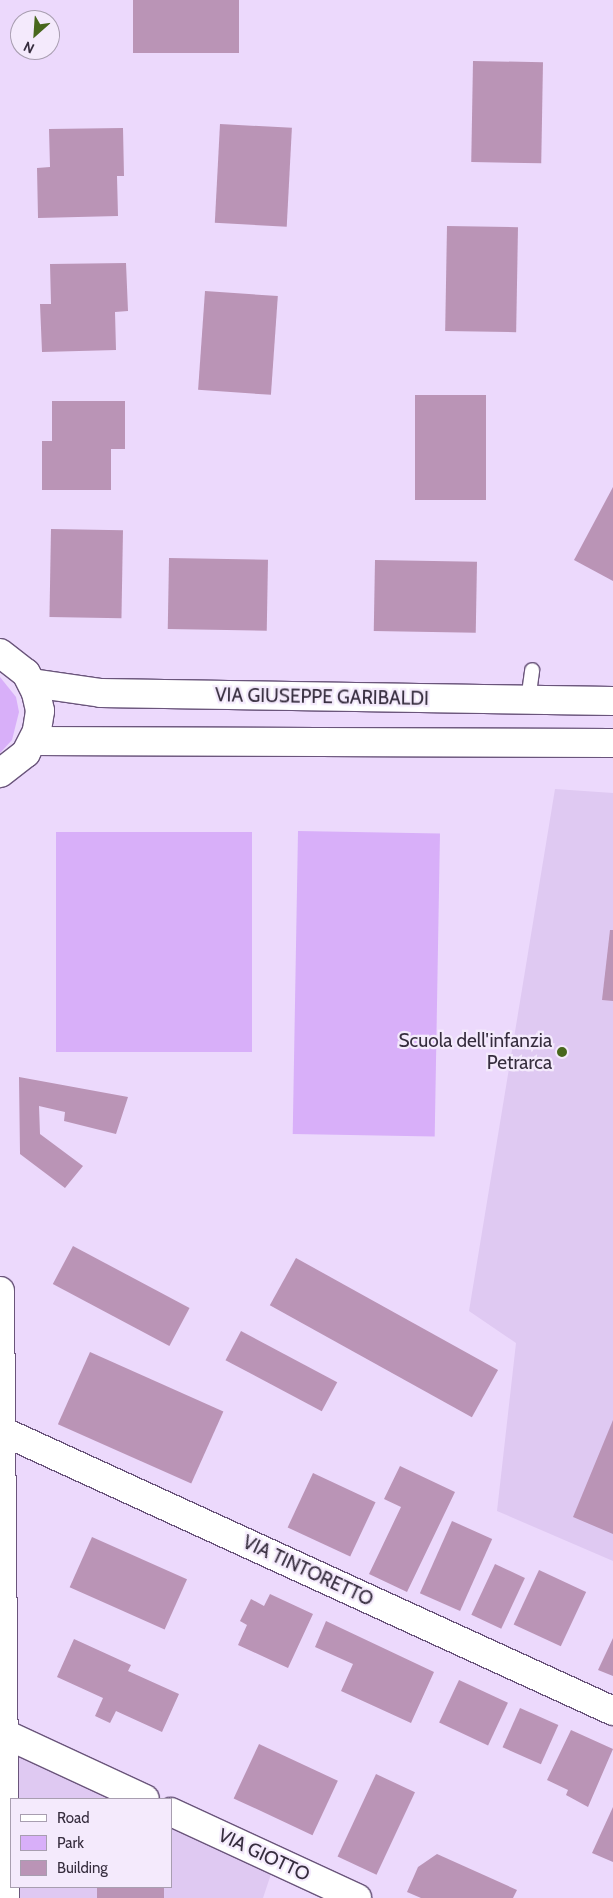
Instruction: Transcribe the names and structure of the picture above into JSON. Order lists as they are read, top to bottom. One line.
{"streets":{"street":["VIA GIUSEPPE GARIBALDI","VIA TINTORETTO","VIA GIOTTO"]},"places":["Scuola dell'infanzia Petrarca"],"legend":["Road","Park","Building"],"north":"bottom left"}
